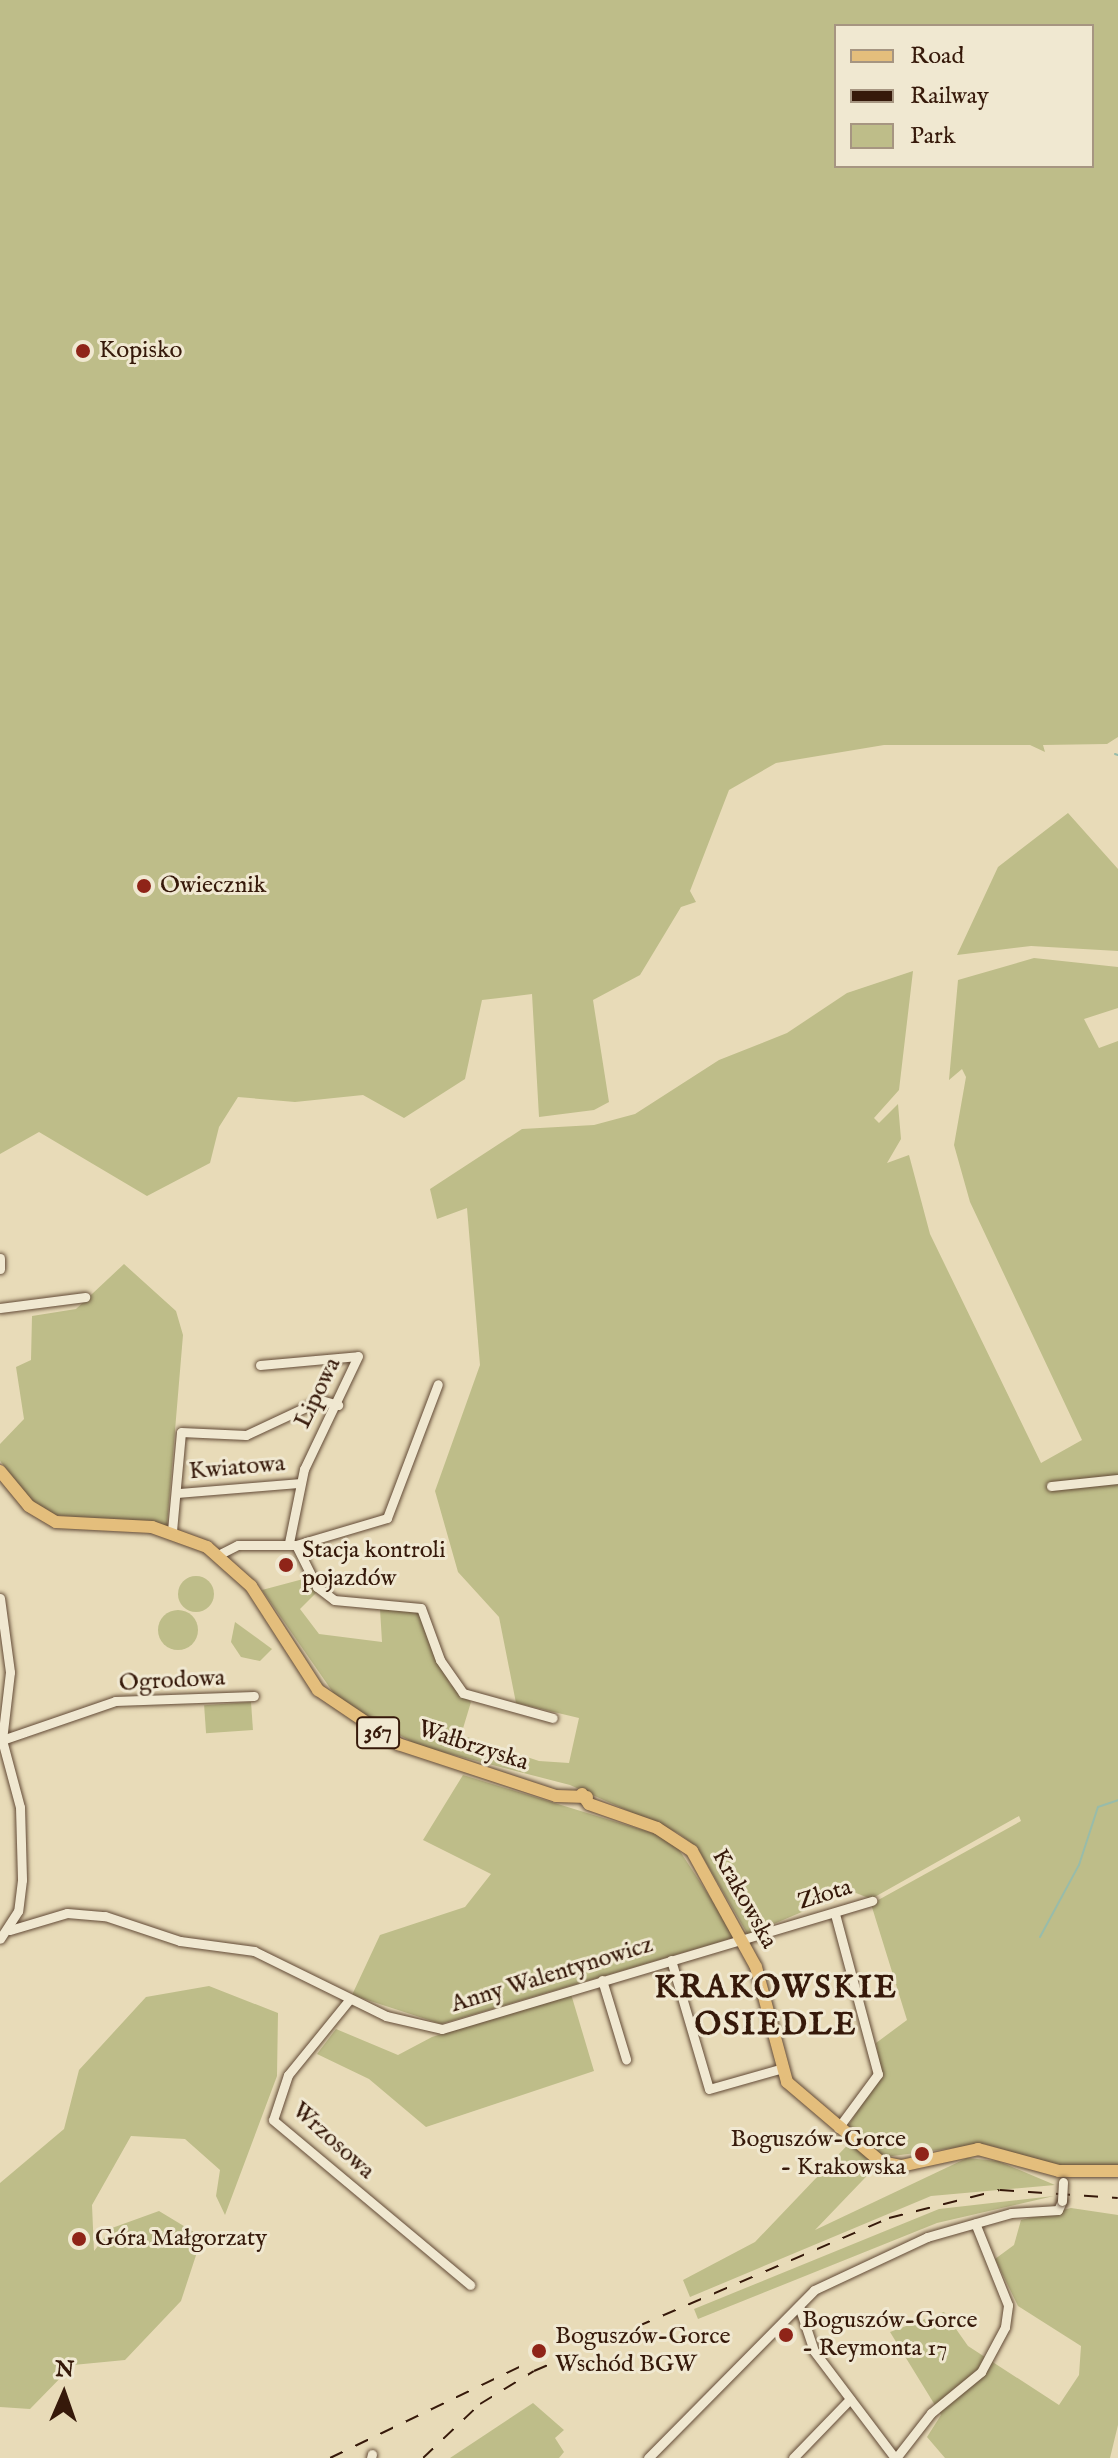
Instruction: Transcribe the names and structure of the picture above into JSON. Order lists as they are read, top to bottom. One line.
{"streets":{"main road":["367","Wałbrzyska","Krakowska"],"street":["Lipowa","Kwiatowa","Ogrodowa","Złota","Anny Walentynowicz","Wrzosowa"]},"crossings":[["Lipowa","Kwiatowa"],["Wałbrzyska","Krakowska"],["Złota","Krakowska"],["Złota","Anny Walentynowicz"],["Krakowska","Anny Walentynowicz"],["Anny Walentynowicz","Wrzosowa"]],"districts":["KRAKOWSKIE OSIEDLE"],"places":["Kopisko","Owiecznik","Stacja kontroli pojazdów","Boguszów-Gorce - Krakowska","Góra Małgorzaty","Boguszów-Gorce - Reymonta 17","Boguszów-Gorce Wschód BGW"],"legend":["Road","Railway","Park"],"north":"top"}
